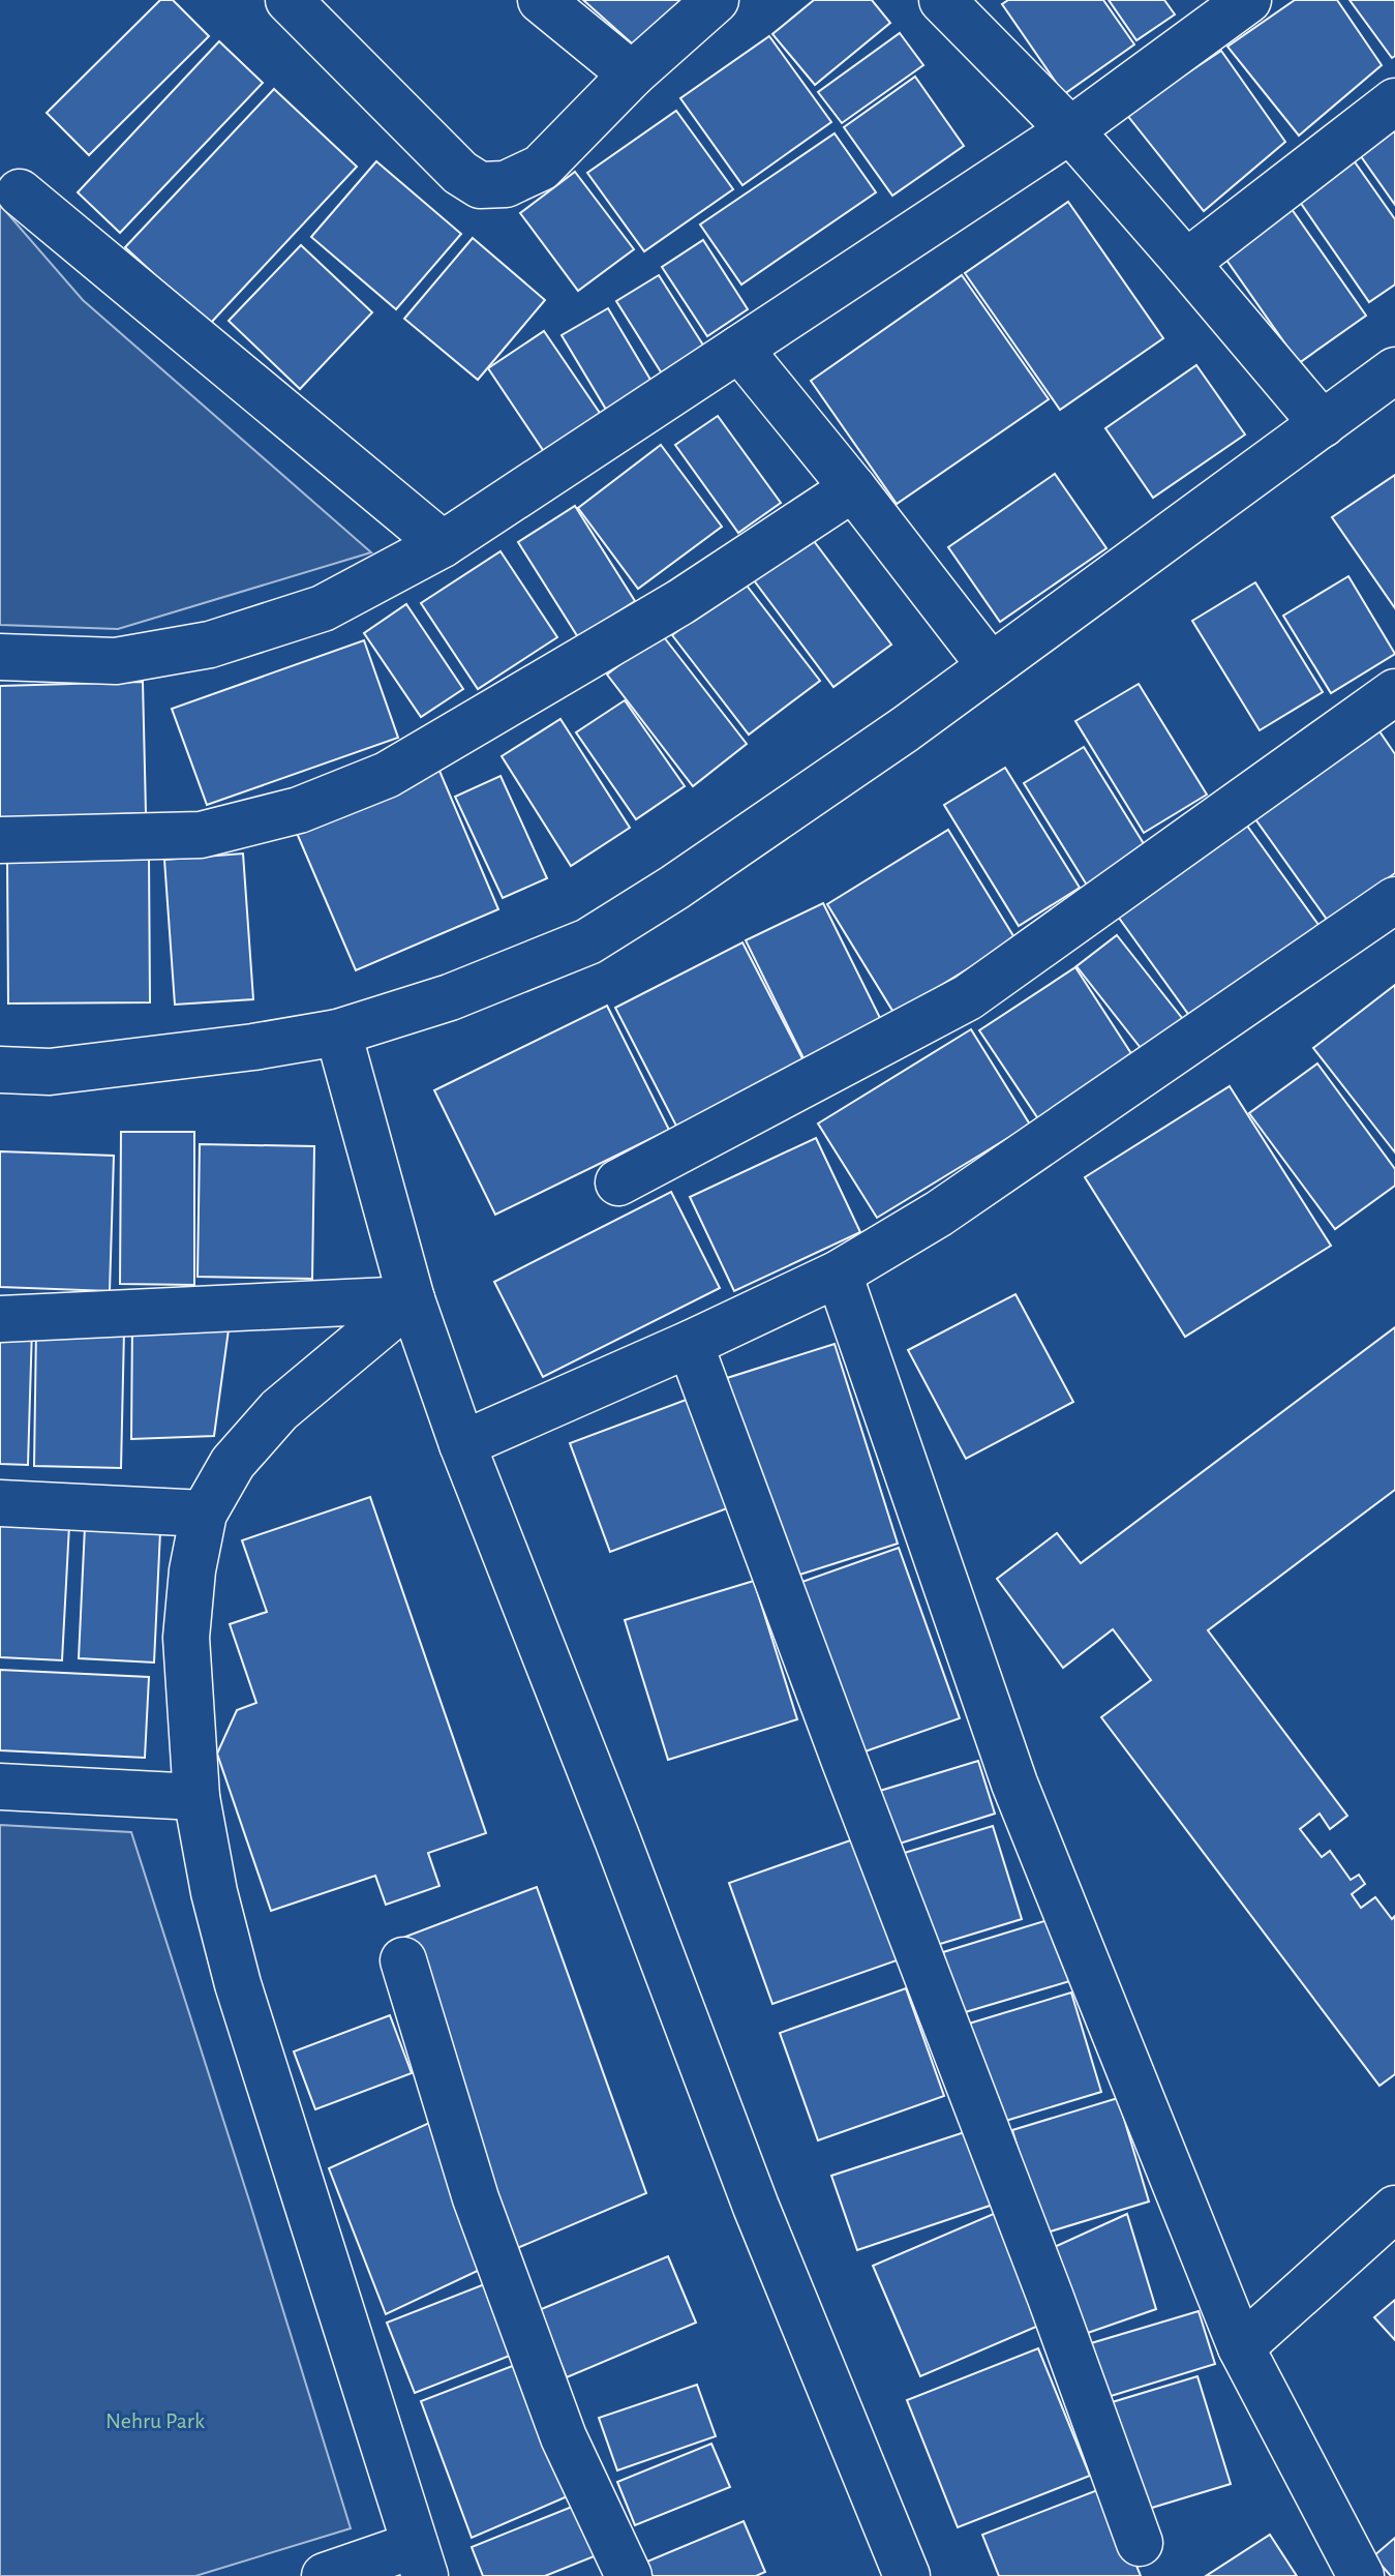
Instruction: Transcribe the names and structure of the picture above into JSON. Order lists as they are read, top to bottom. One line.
{"parks":["Nehru Park"]}
